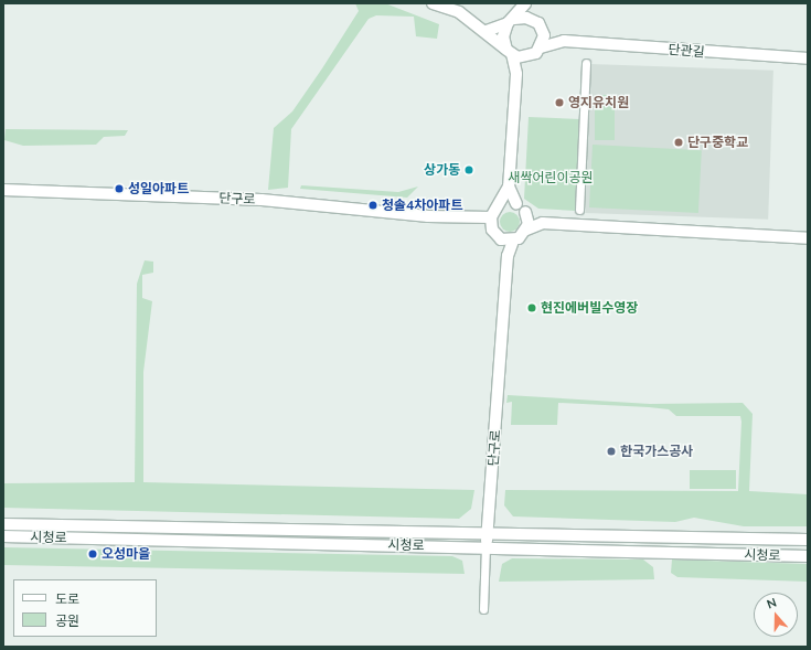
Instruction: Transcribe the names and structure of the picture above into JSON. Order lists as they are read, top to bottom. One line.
{"streets":{"street":["단관길","단구로","시청로"]},"crossings":[["단구로","시청로"]],"parks":["새싹어린이공원"],"places":["영지유치원","단구중학교","상가동","성일아파트","청솔4차아파트","현진에버빌수영장","한국가스공사","오성마을"],"legend":["도로","공원"],"north":"top"}
